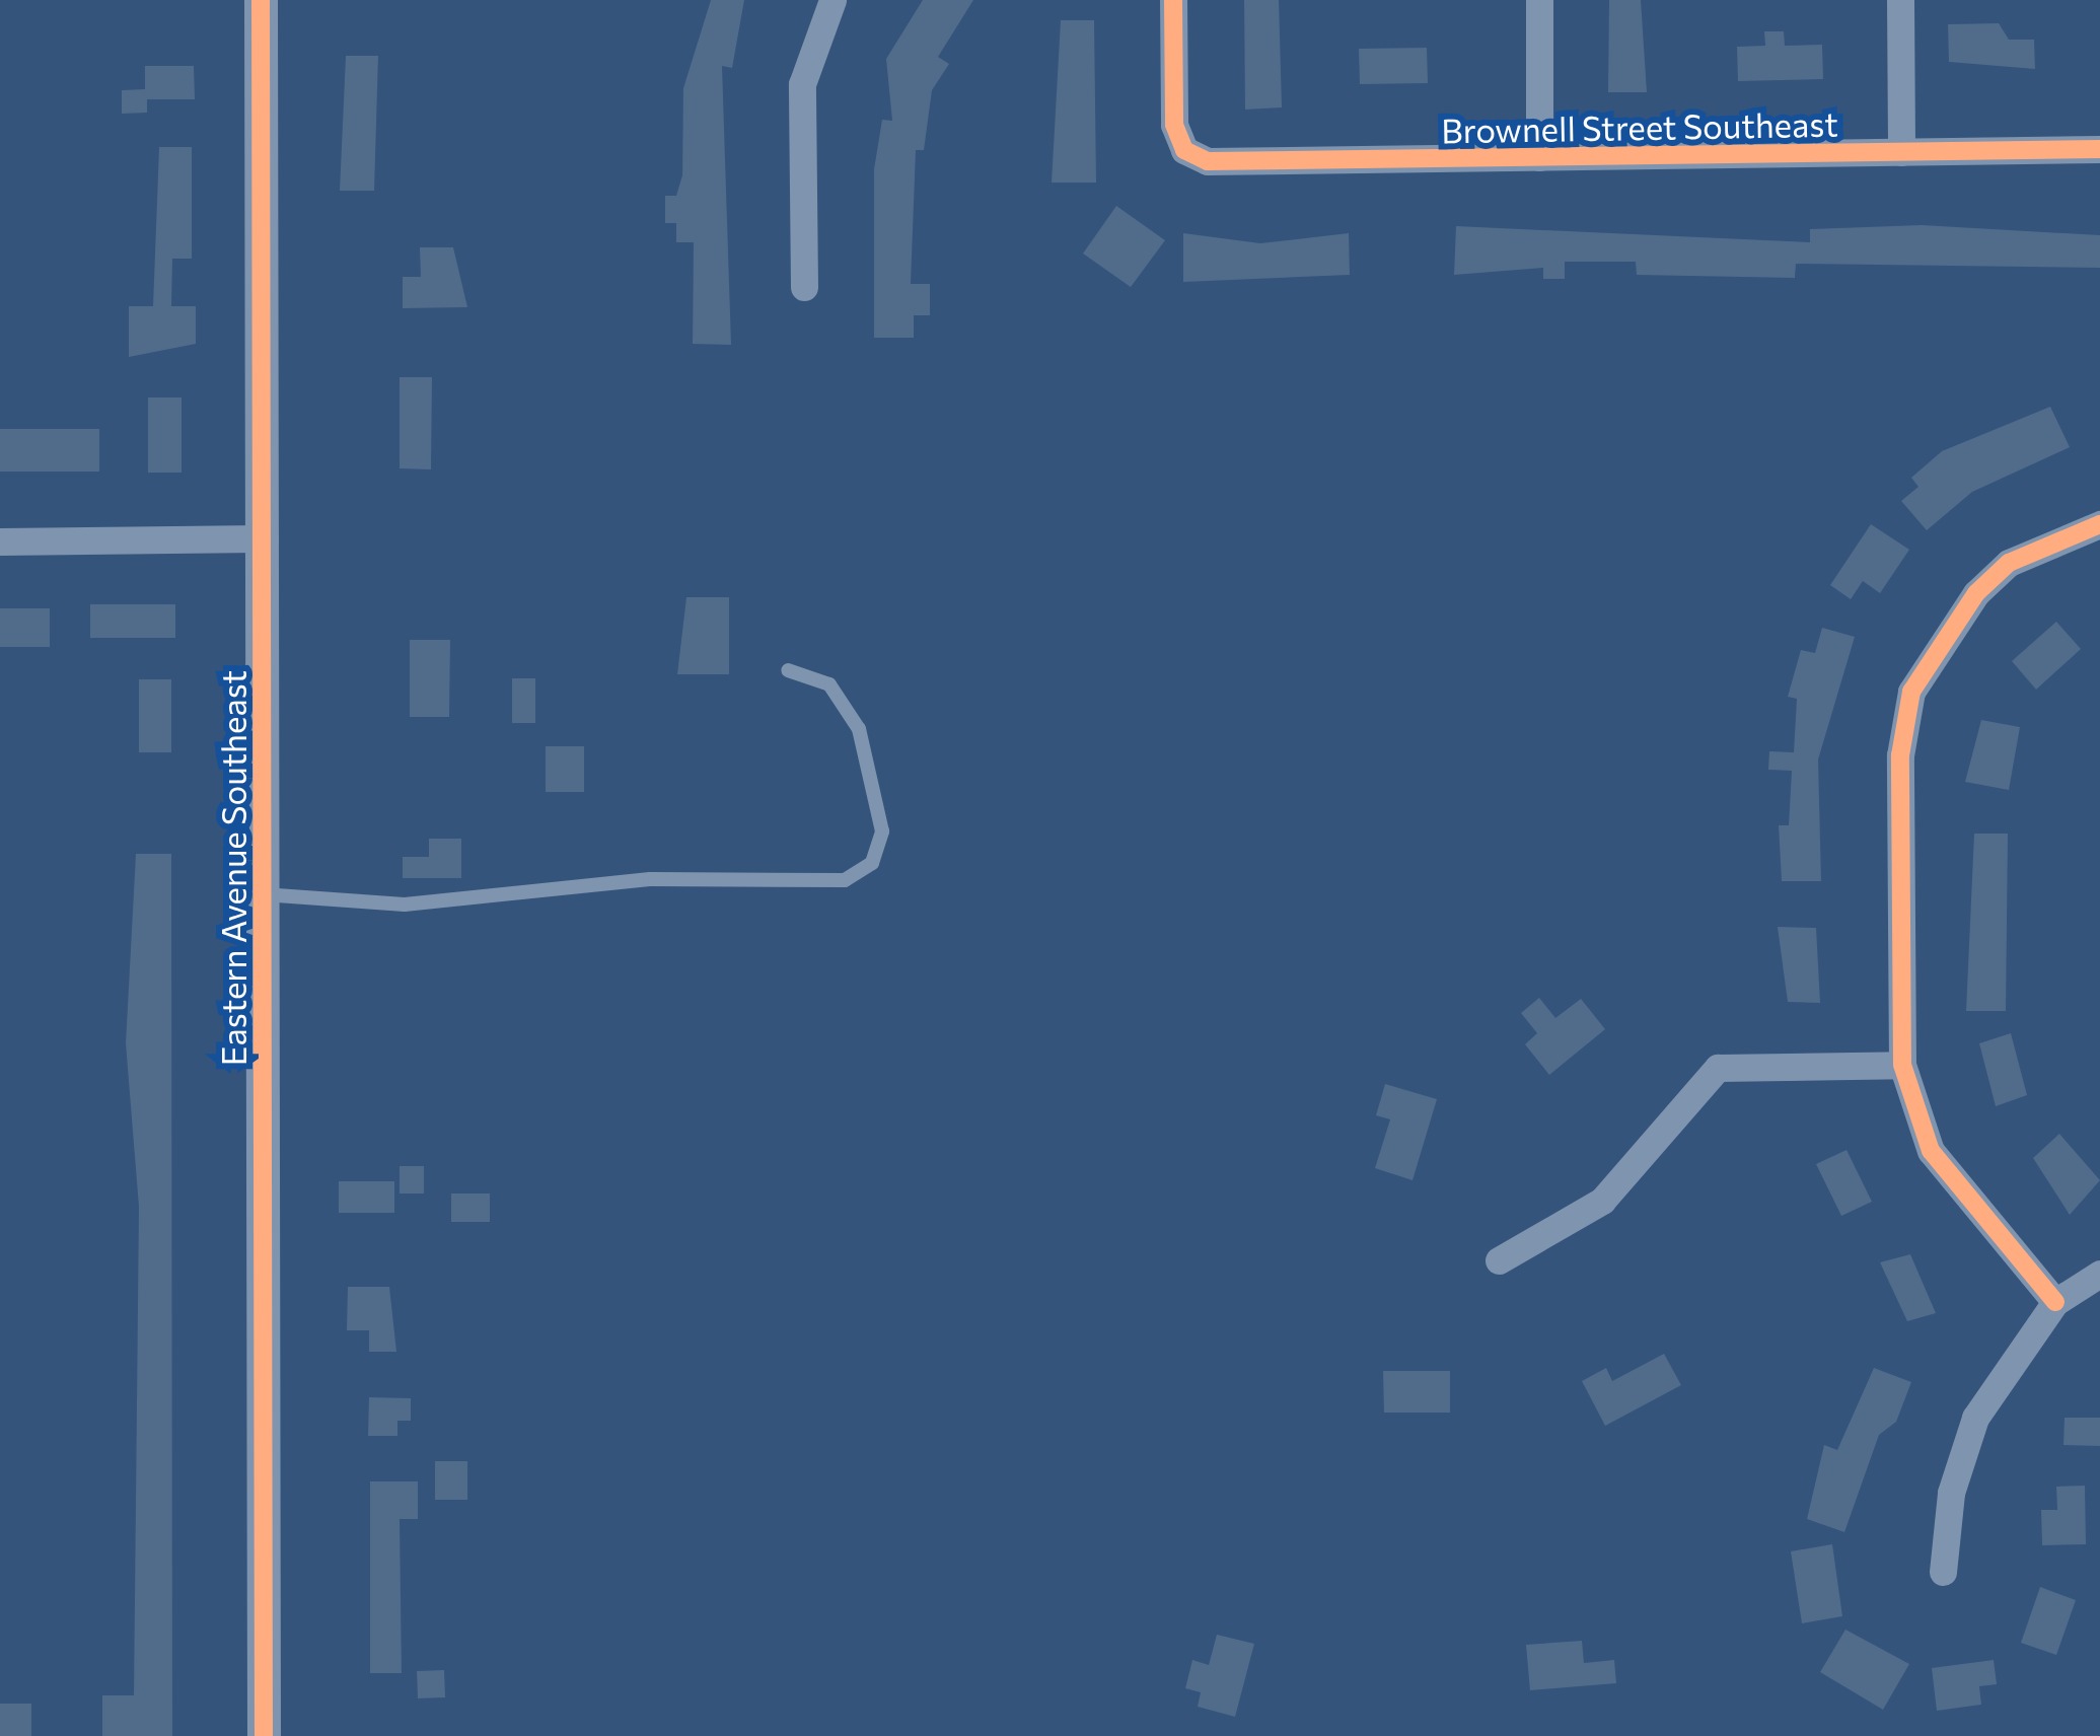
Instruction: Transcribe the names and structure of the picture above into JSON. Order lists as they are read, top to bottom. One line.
{"streets":{"street":["Brownell Street Southeast","Eastern Avenue Southeast"]}}
